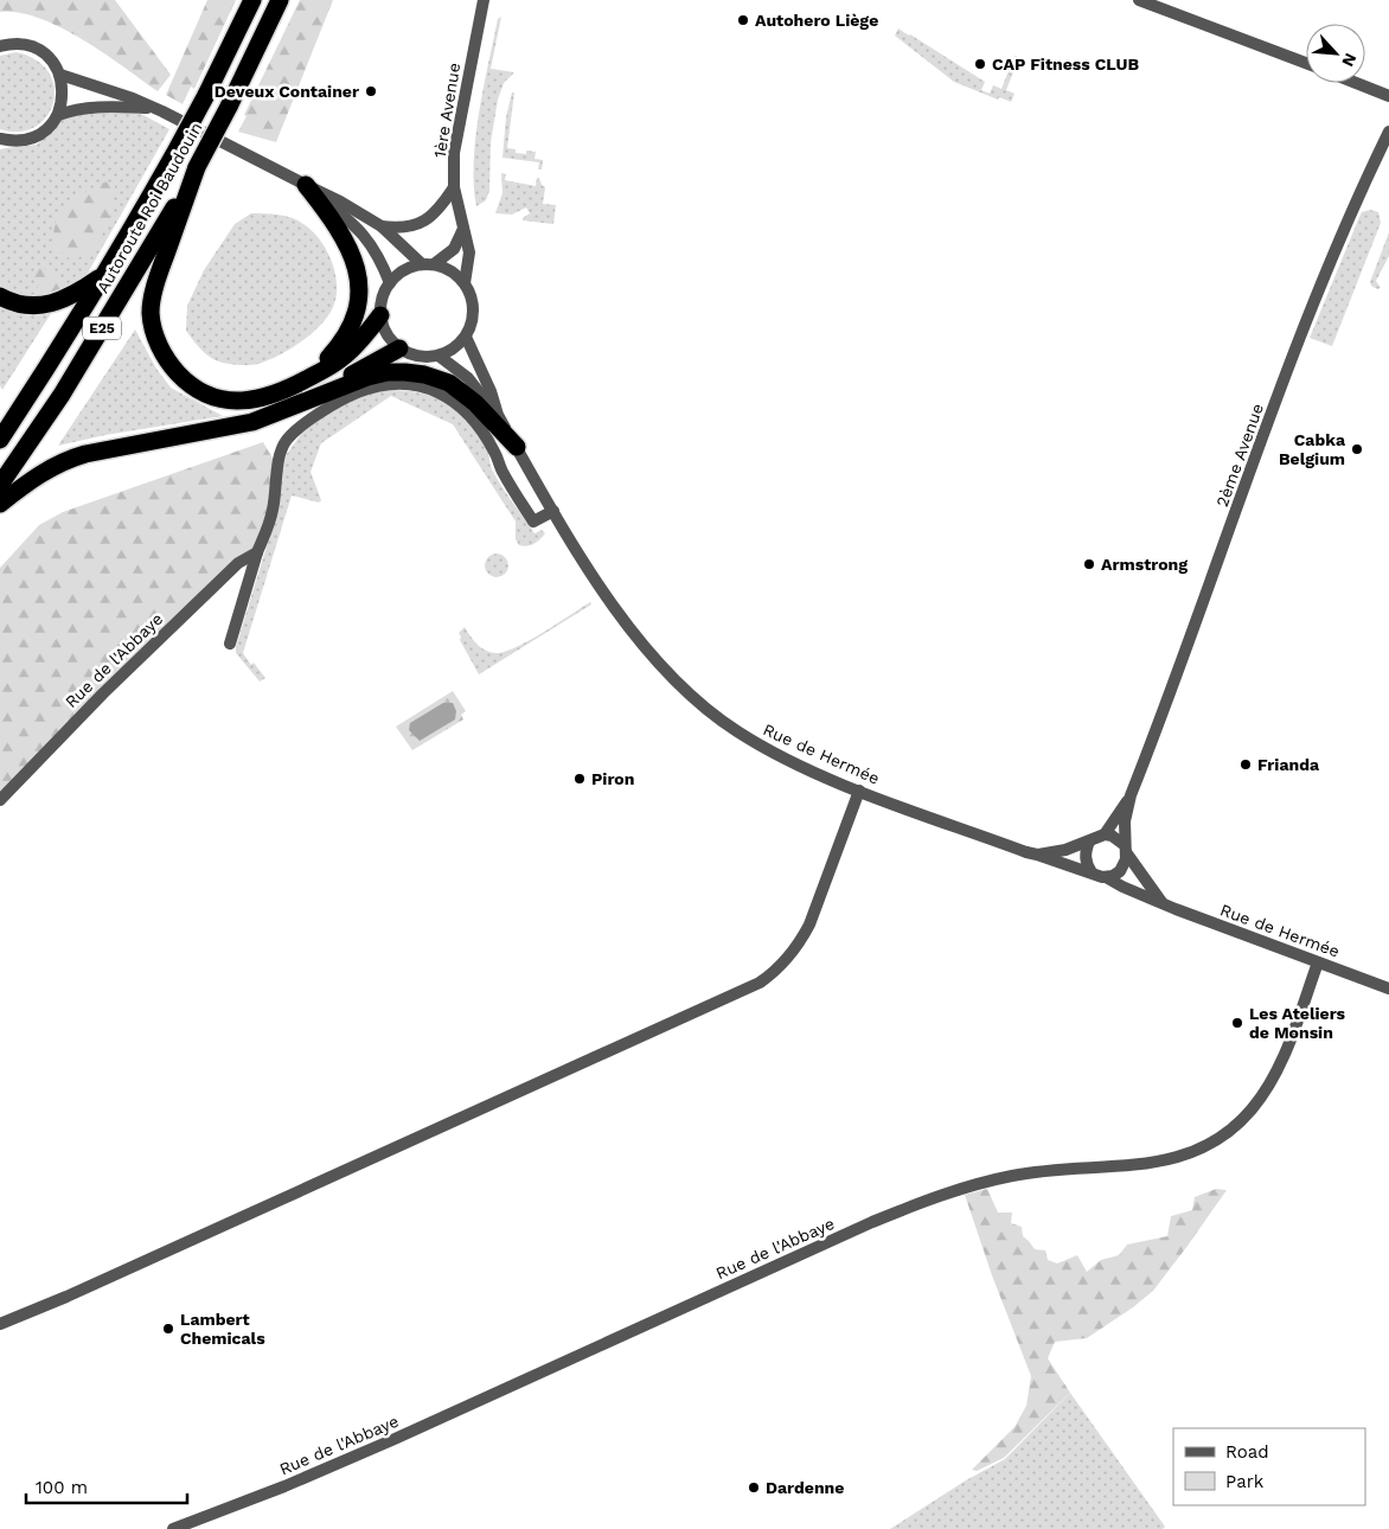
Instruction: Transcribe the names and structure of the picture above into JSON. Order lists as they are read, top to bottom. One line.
{"streets":{"highway":["Autoroute Roi Baudouin","E25"],"street":["1ère Avenue","2ème Avenue","Rue de l'Abbaye","Rue de Hermée"]},"crossings":[["1ère Avenue","Rue de Hermée"],["2ème Avenue","Rue de Hermée"],["Rue de l'Abbaye","Rue de Hermée"]],"places":["Autohero Liège","CAP Fitness CLUB","Deveux Container","Cabka Belgium","Armstrong","Frianda","Piron","Les Ateliers de Monsin","Lambert Chemicals","Dardenne"],"legend":["Road","Park"],"scale_bar":"100 m","north":"bottom right"}
